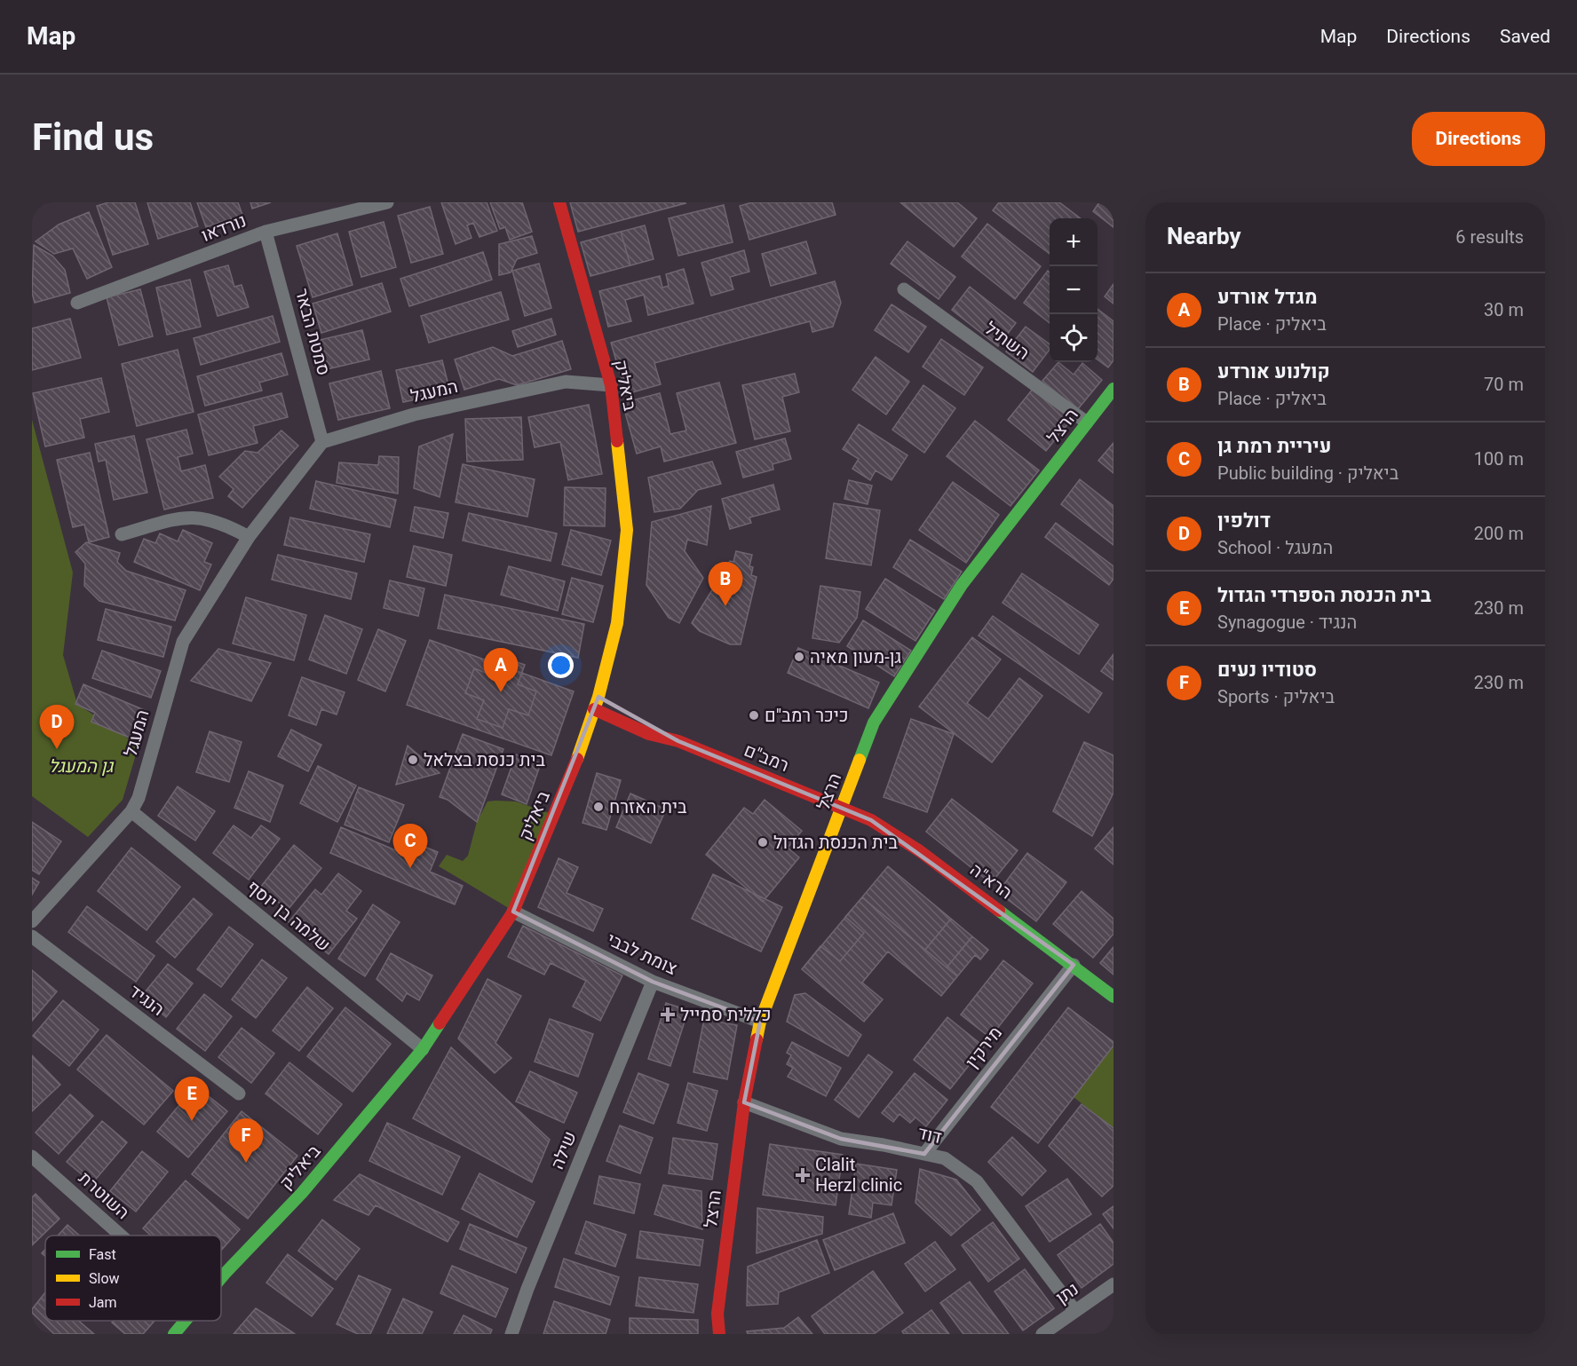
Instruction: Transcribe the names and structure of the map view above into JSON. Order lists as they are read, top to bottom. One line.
{"streets":{"street":["נורדאו","סמטת הבאר","השתיל","ביאליק","המעגל","הרצל","רמב\"ם","הרא\"ה","שלמה בן יוסף","צומת לבבי","הנגיד","מירקין","דוד","שילה","השוטרת","נתן"]},"crossings":[["נורדאו","סמטת הבאר"],["סמטת הבאר","המעגל"],["השתיל","הרצל"],["ביאליק","המעגל"],["ביאליק","רמב\"ם"],["ביאליק","שלמה בן יוסף"],["ביאליק","צומת לבבי"],["המעגל","שלמה בן יוסף"],["הרצל","רמב\"ם"],["הרצל","הרא\"ה"],["הרצל","צומת לבבי"],["הרצל","דוד"],["רמב\"ם","הרא\"ה"],["הרא\"ה","מירקין"],["צומת לבבי","שילה"],["מירקין","דוד"],["דוד","נתן"]],"parks":["גן המעגל"],"places":{"other":["גן-מעון מאיה","כיכר רמב\"ם","בית כנסת בצלאל","בית האזרח","בית הכנסת הגדול"],"health":["כללית סמייל","Clalit Herzl clinic"]},"legend":["Fast","Slow","Jam"],"page":{"header":"Map","nav":["Map","Directions","Saved"],"title":"Find us","buttons":"Directions","heading":["Nearby","6 results"],"map_buttons":["+","−"],"list":[{"mark":"A","name":"מגדל אורדע","note":"Place · ביאליק","value":"30 m"},{"mark":"B","name":"קולנוע אורדע","note":"Place · ביאליק","value":"70 m"},{"mark":"C","name":"עיריית רמת גן","note":"Public building · ביאליק","value":"100 m"},{"mark":"D","name":"דולפין","note":"School · המעגל","value":"200 m"},{"mark":"E","name":"בית הכנסת הספרדי הגדול","note":"Synagogue · הנגיד","value":"230 m"},{"mark":"F","name":"סטודיו נעים","note":"Sports · ביאליק","value":"230 m"}],"pins":["B","A","D","C","E","F"]}}
